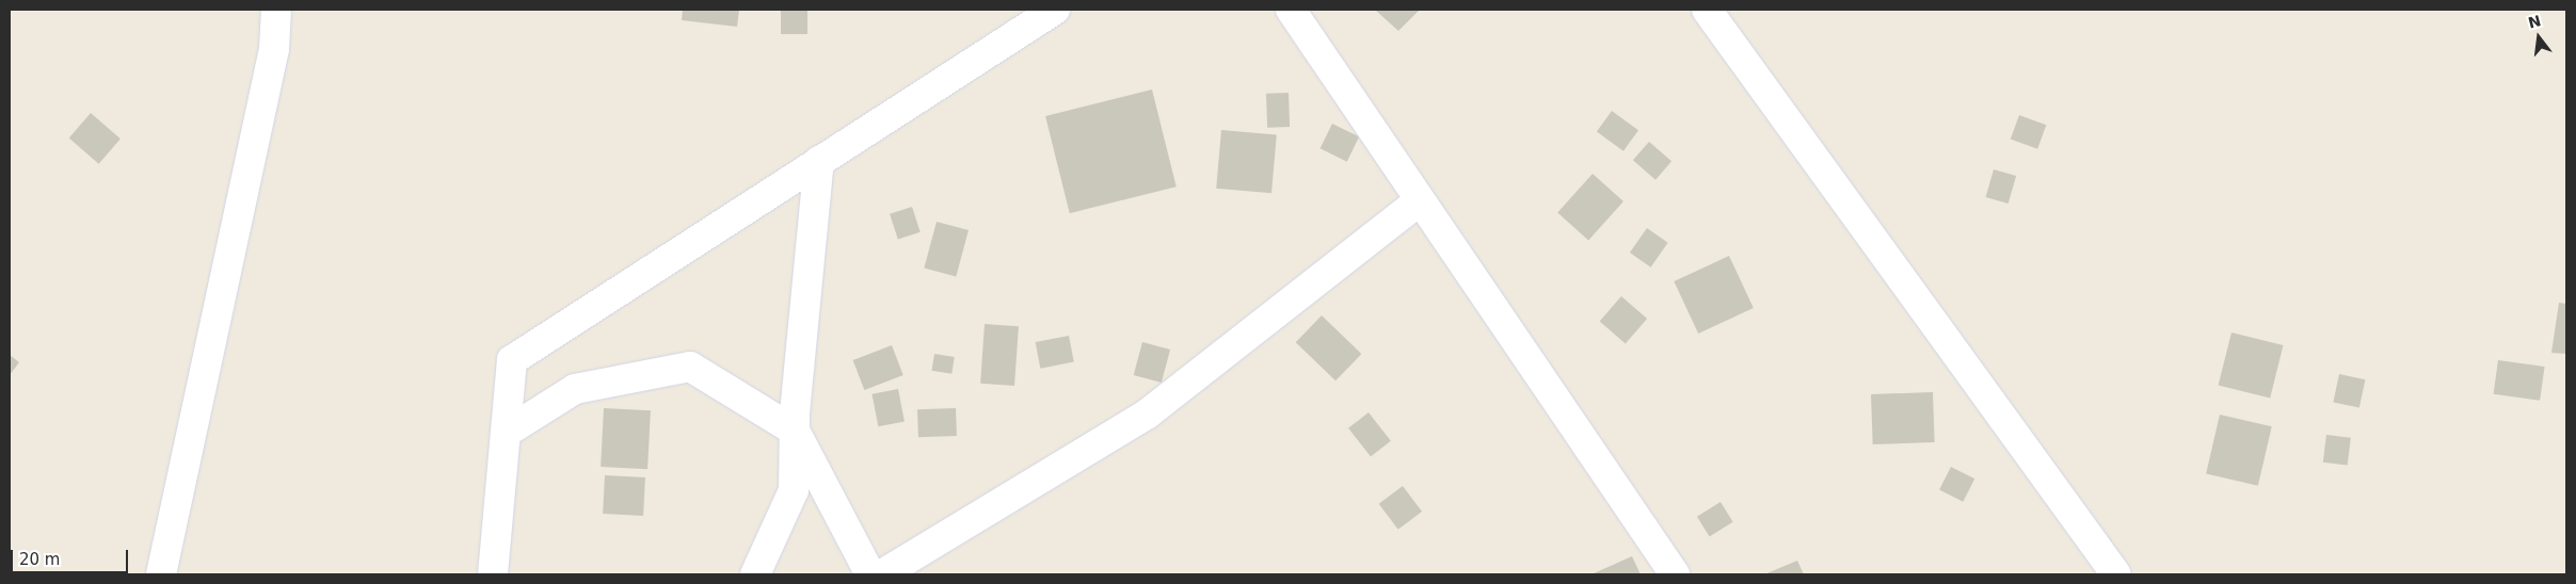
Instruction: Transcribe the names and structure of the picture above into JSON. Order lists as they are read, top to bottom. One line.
{"scale_bar":"20 m","north":"top"}
